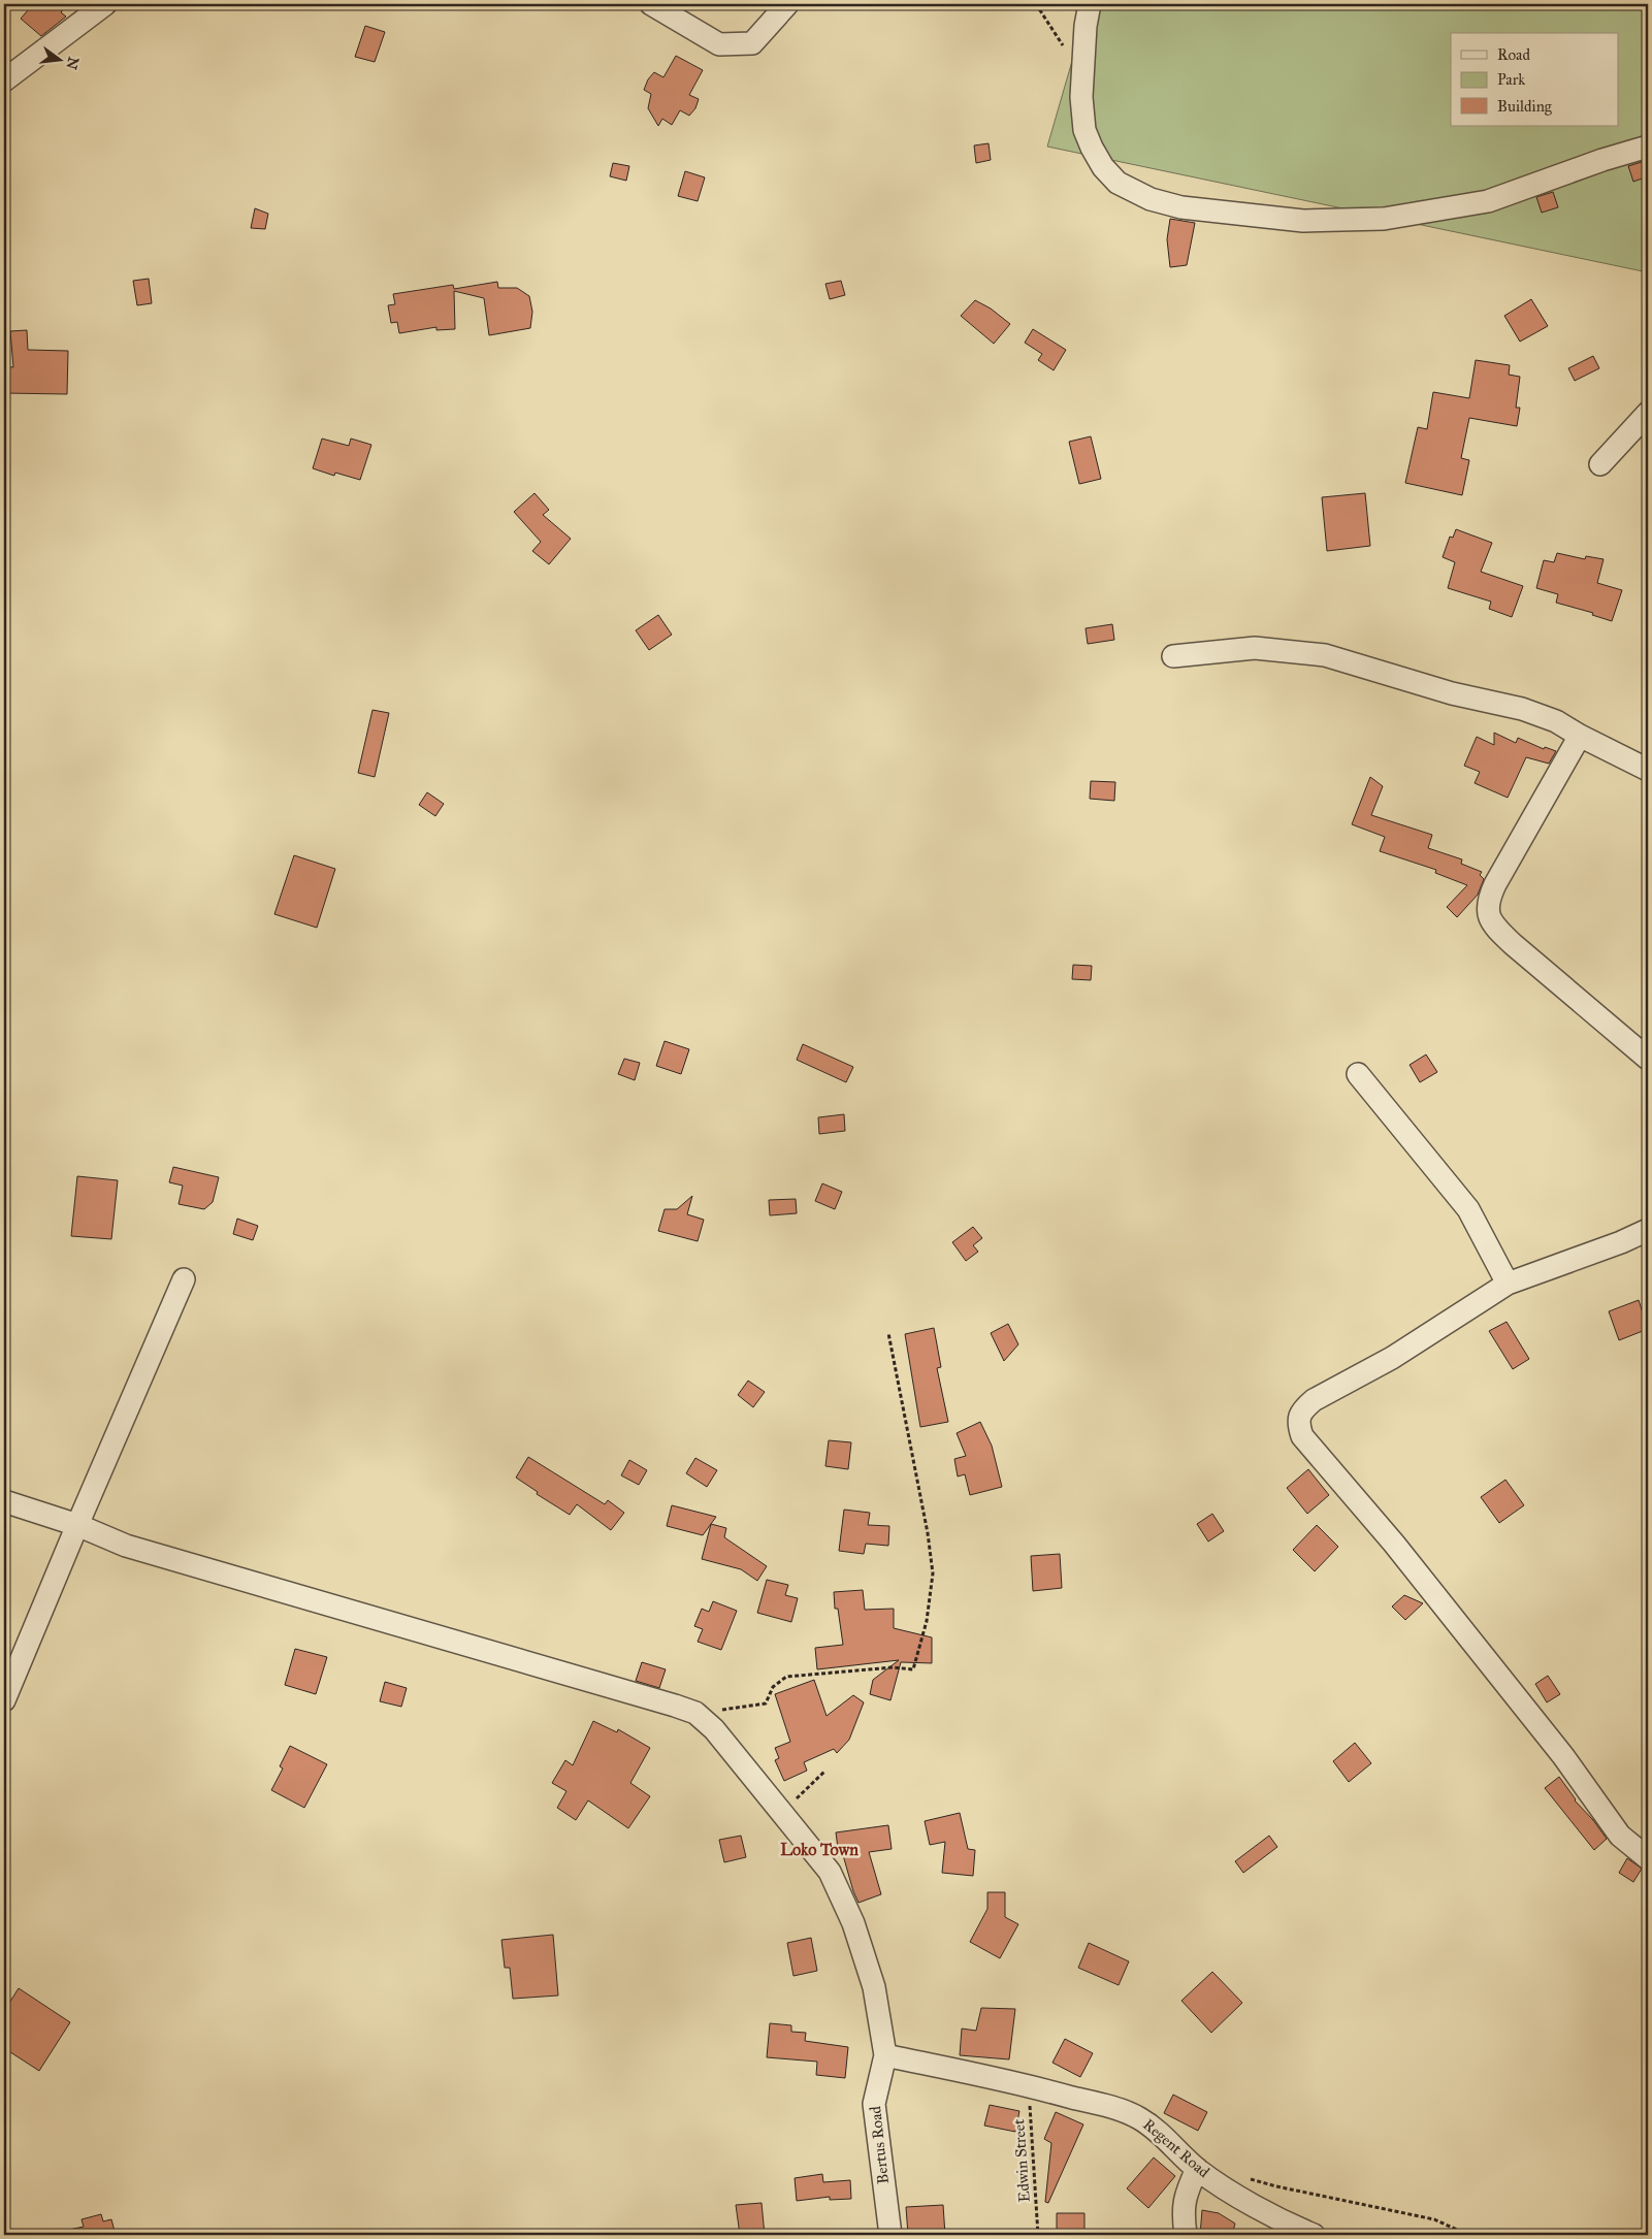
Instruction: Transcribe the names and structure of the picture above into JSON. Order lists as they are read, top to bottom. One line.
{"streets":{"street":["Bertus Road","Regent Road"],"path":["Edwin Street"]},"crossings":[["Bertus Road","Regent Road"],["Regent Road","Edwin Street"]],"districts":["Loko Town"],"legend":["Road","Park","Building"],"north":"right"}
